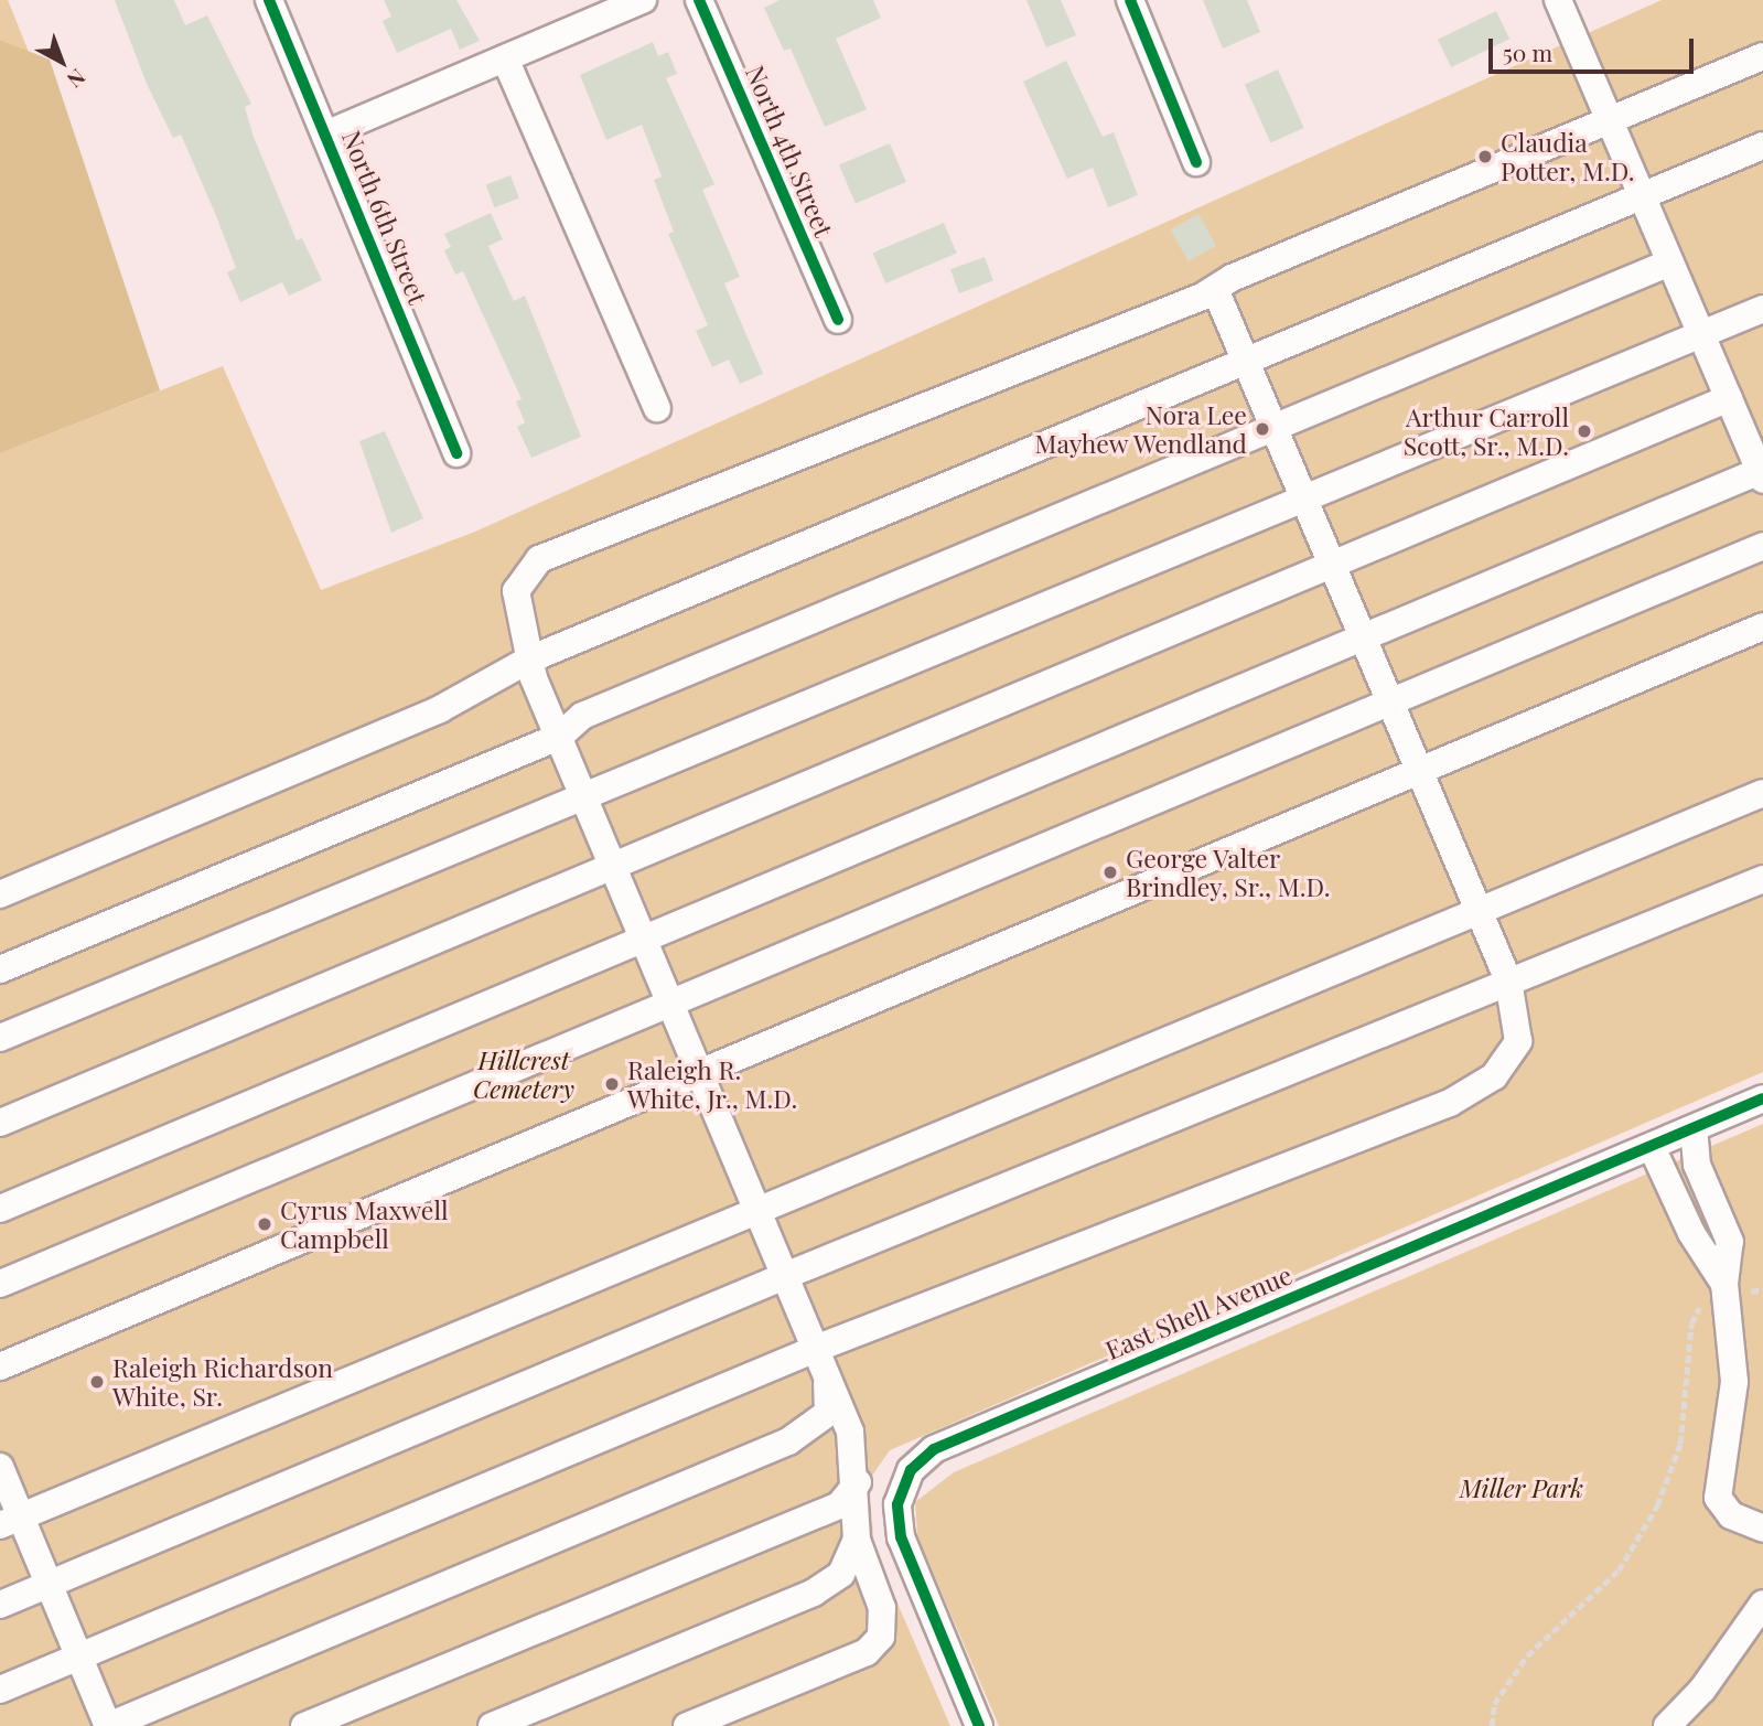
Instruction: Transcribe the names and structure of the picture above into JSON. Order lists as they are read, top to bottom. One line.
{"streets":{"street":["North 4th Street","North 6th Street","East Shell Avenue"]},"parks":["Hillcrest Cemetery","Miller Park"],"places":["Claudia Potter, M.D.","Nora Lee Mayhew Wendland","Arthur Carroll Scott, Sr., M.D.","George Valter Brindley, Sr., M.D.","Raleigh R. White, Jr., M.D.","Cyrus Maxwell Campbell","Raleigh Richardson White, Sr."],"scale_bar":"50 m","north":"bottom right"}
